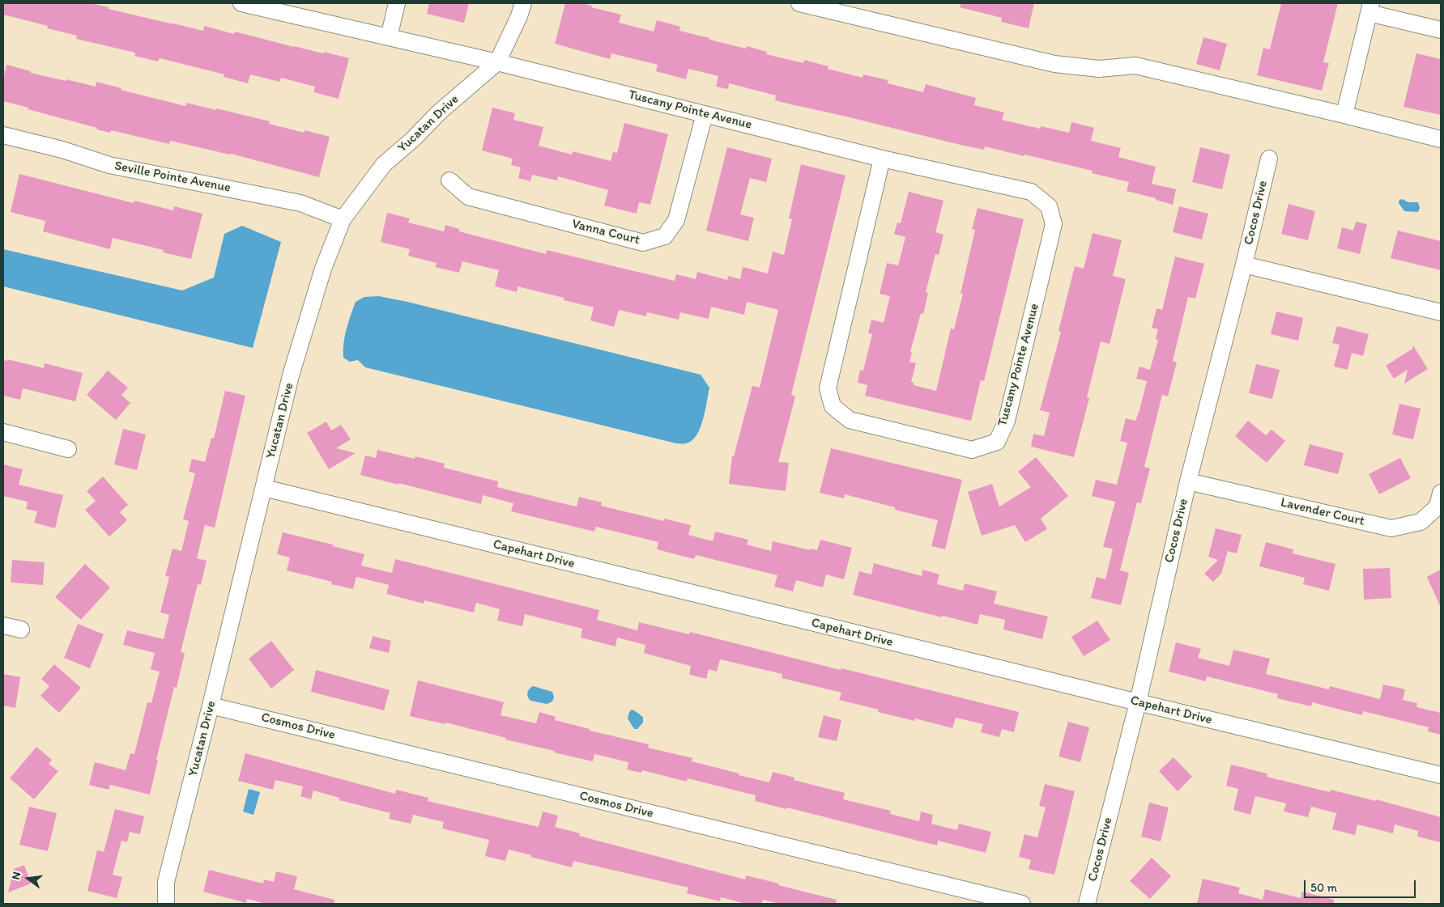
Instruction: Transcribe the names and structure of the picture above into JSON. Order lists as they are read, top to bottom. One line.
{"streets":{"street":["Tuscany Pointe Avenue","Yucatan Drive","Seville Pointe Avenue","Cocos Drive","Vanna Court","Lavender Court","Capehart Drive","Cosmos Drive"]},"crossings":[["Tuscany Pointe Avenue","Yucatan Drive"],["Tuscany Pointe Avenue","Vanna Court"],["Yucatan Drive","Seville Pointe Avenue"],["Yucatan Drive","Capehart Drive"],["Yucatan Drive","Cosmos Drive"],["Cocos Drive","Lavender Court"],["Cocos Drive","Capehart Drive"]],"scale_bar":"50 m","north":"left"}
